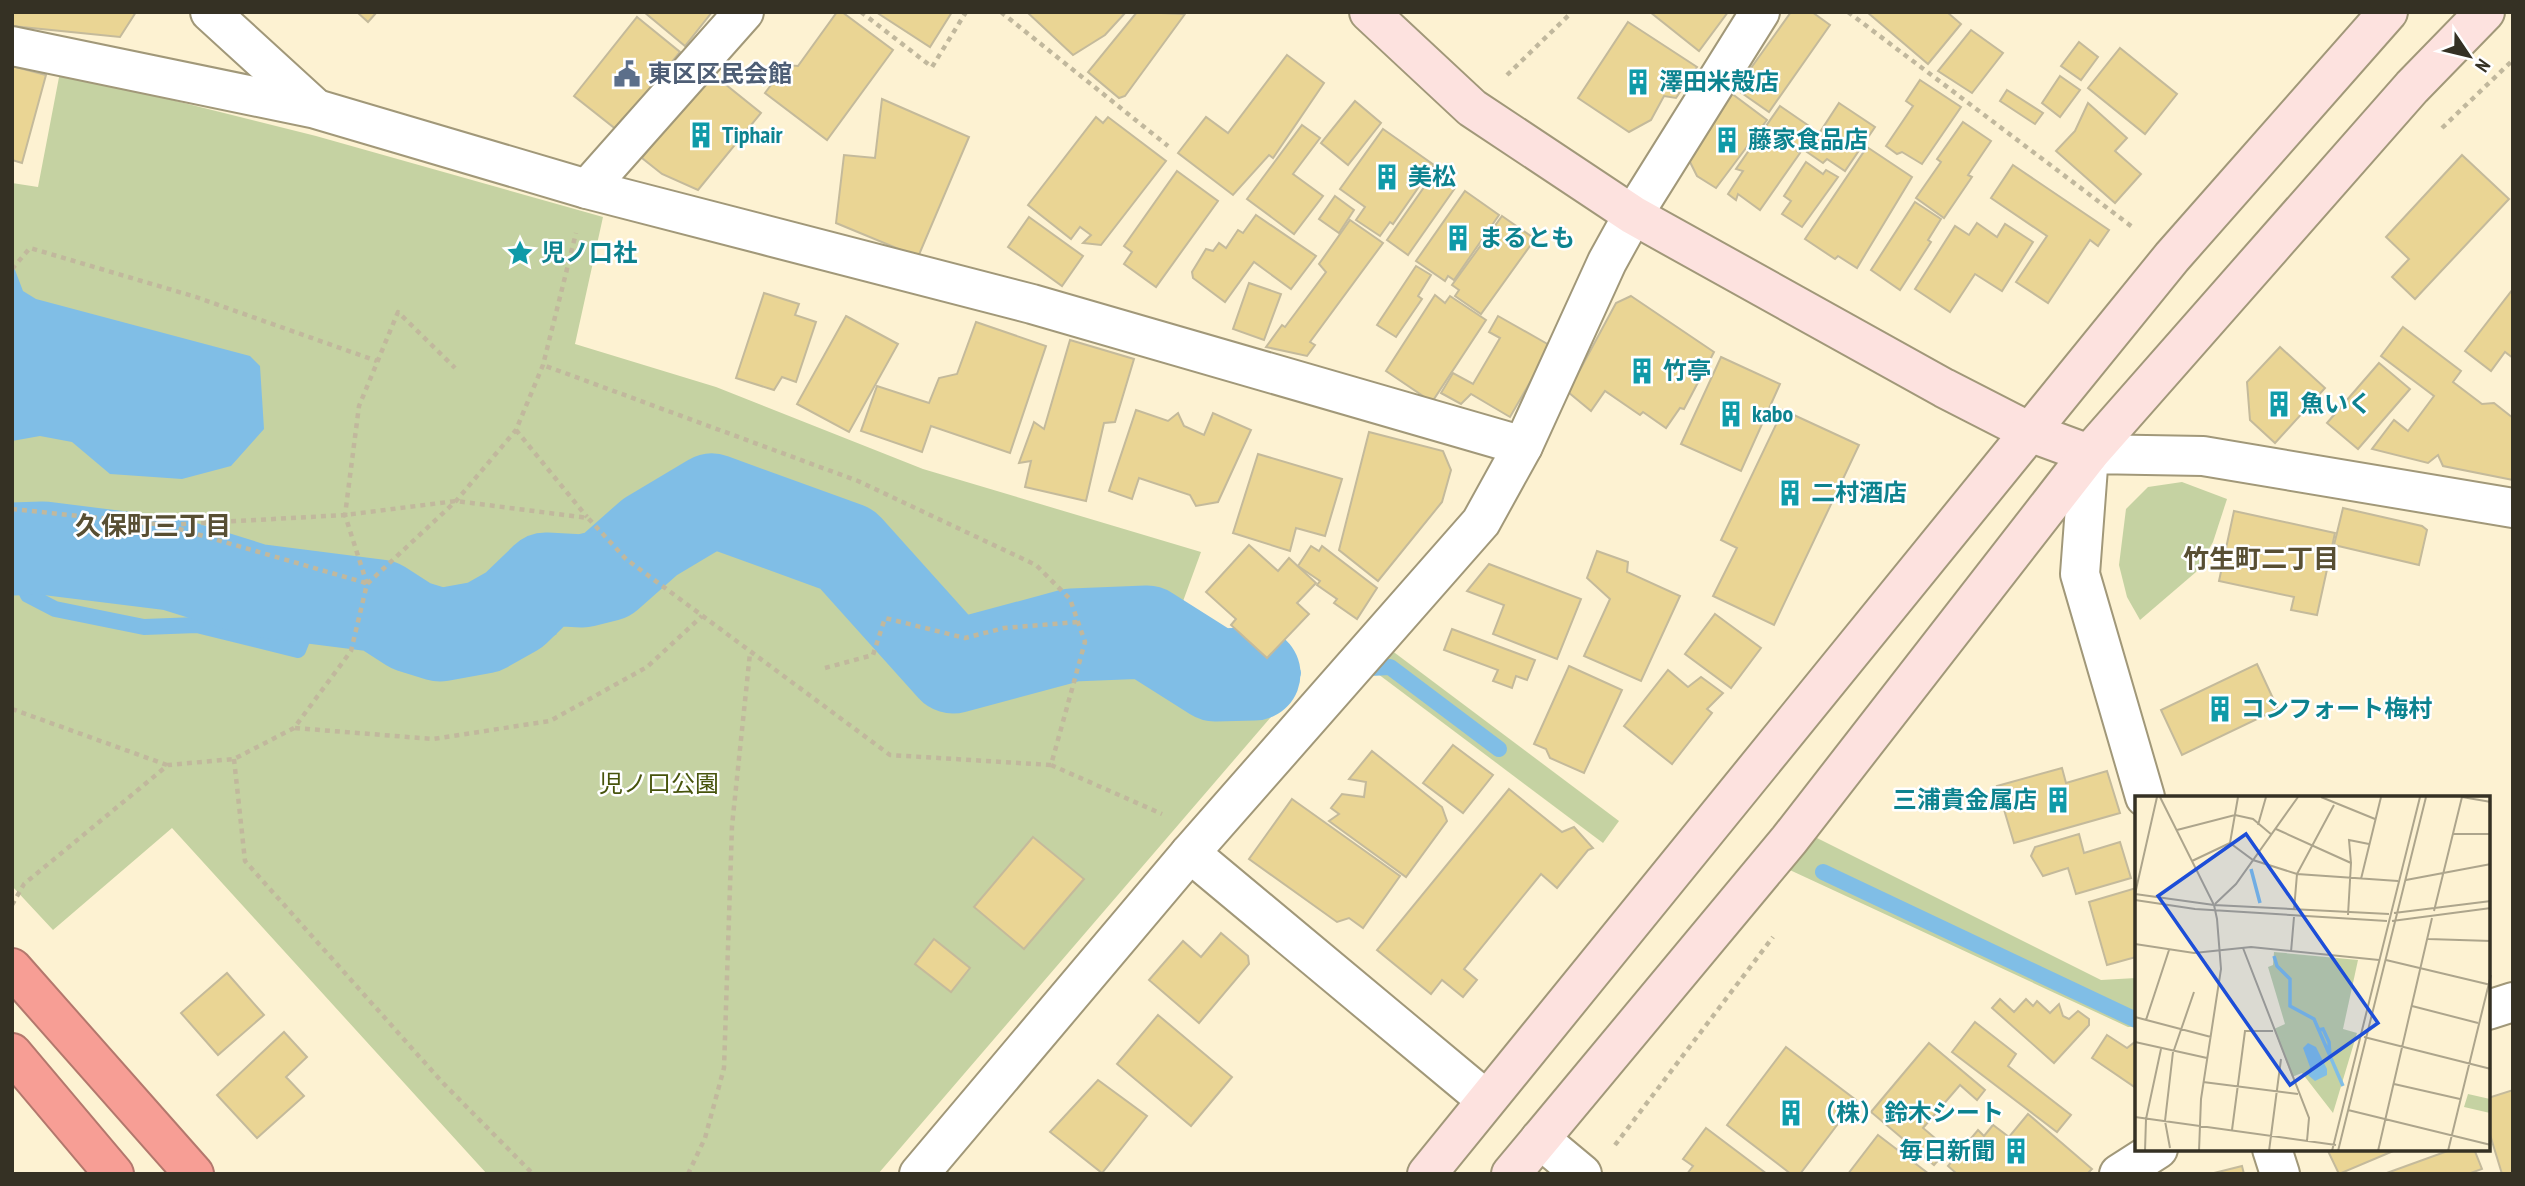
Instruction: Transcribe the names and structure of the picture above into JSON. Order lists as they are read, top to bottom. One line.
{"districts":["久保町三丁目","竹生町二丁目"],"parks":["児ノ口公園"],"places":{"public building":["東区区民会館"],"building":["澤田米殻店","Tiphair","藤家食品店","美松","まるとも","竹亭","魚いく","kabo","二村酒店","コンフォート梅村","三浦貴金属店","（株）鈴木シート","毎日新聞"],"place":["児ノ口社"]},"north":"bottom right"}
